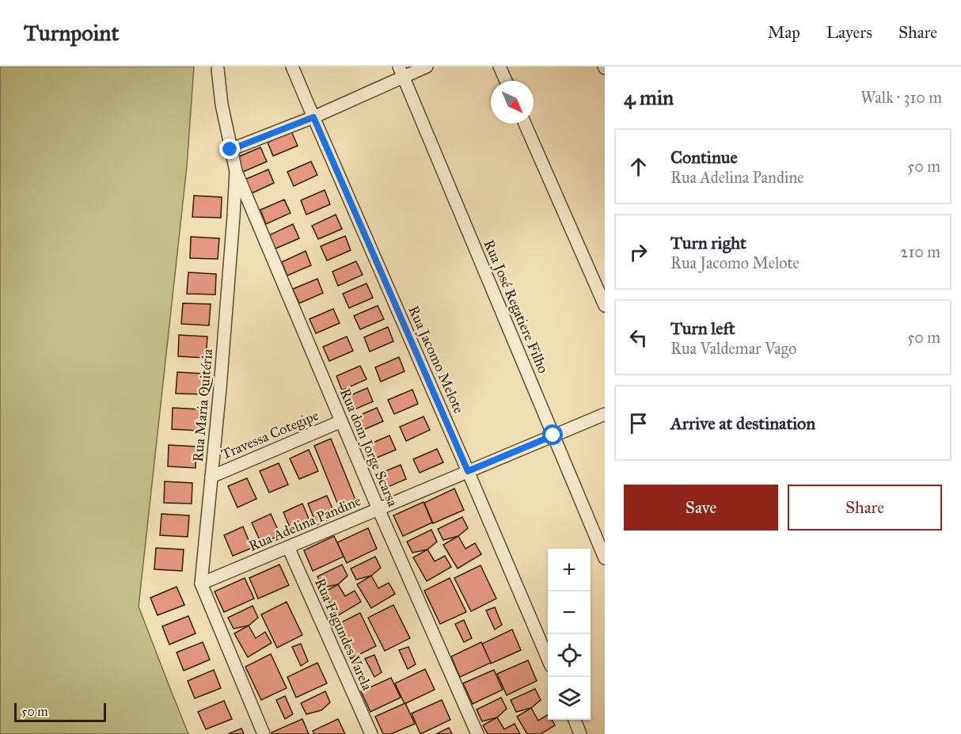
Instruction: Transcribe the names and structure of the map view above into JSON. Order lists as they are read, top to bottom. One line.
{"streets":{"street":["Rua José Regatiere Filho","Rua Jacomo Melote","Rua Maria Quitéria","Travessa Cotegipe","Rua dom Jorge Scarsa","Rua Adelina Pandine","Rua Fagundes Varela"]},"crossings":[["Rua José Regatiere Filho","Rua Adelina Pandine"],["Rua Jacomo Melote","Rua Adelina Pandine"],["Rua Maria Quitéria","Travessa Cotegipe"],["Rua Maria Quitéria","Rua dom Jorge Scarsa"],["Rua Maria Quitéria","Rua Adelina Pandine"],["Travessa Cotegipe","Rua dom Jorge Scarsa"],["Rua dom Jorge Scarsa","Rua Adelina Pandine"],["Rua Adelina Pandine","Rua Fagundes Varela"]],"scale_bar":"50 m","north":"bottom right","page":{"header":"Turnpoint","nav":["Map","Layers","Share"],"heading":["4 min","Walk · 310 m"],"list":[["Continue","Rua Adelina Pandine","50 m"],["Turn right","Rua Jacomo Melote","210 m"],["Turn left","Rua Valdemar Vago","50 m"],"Arrive at destination"],"buttons":["Save","Share"],"map_buttons":["+","−"],"scale":"50 m"}}
